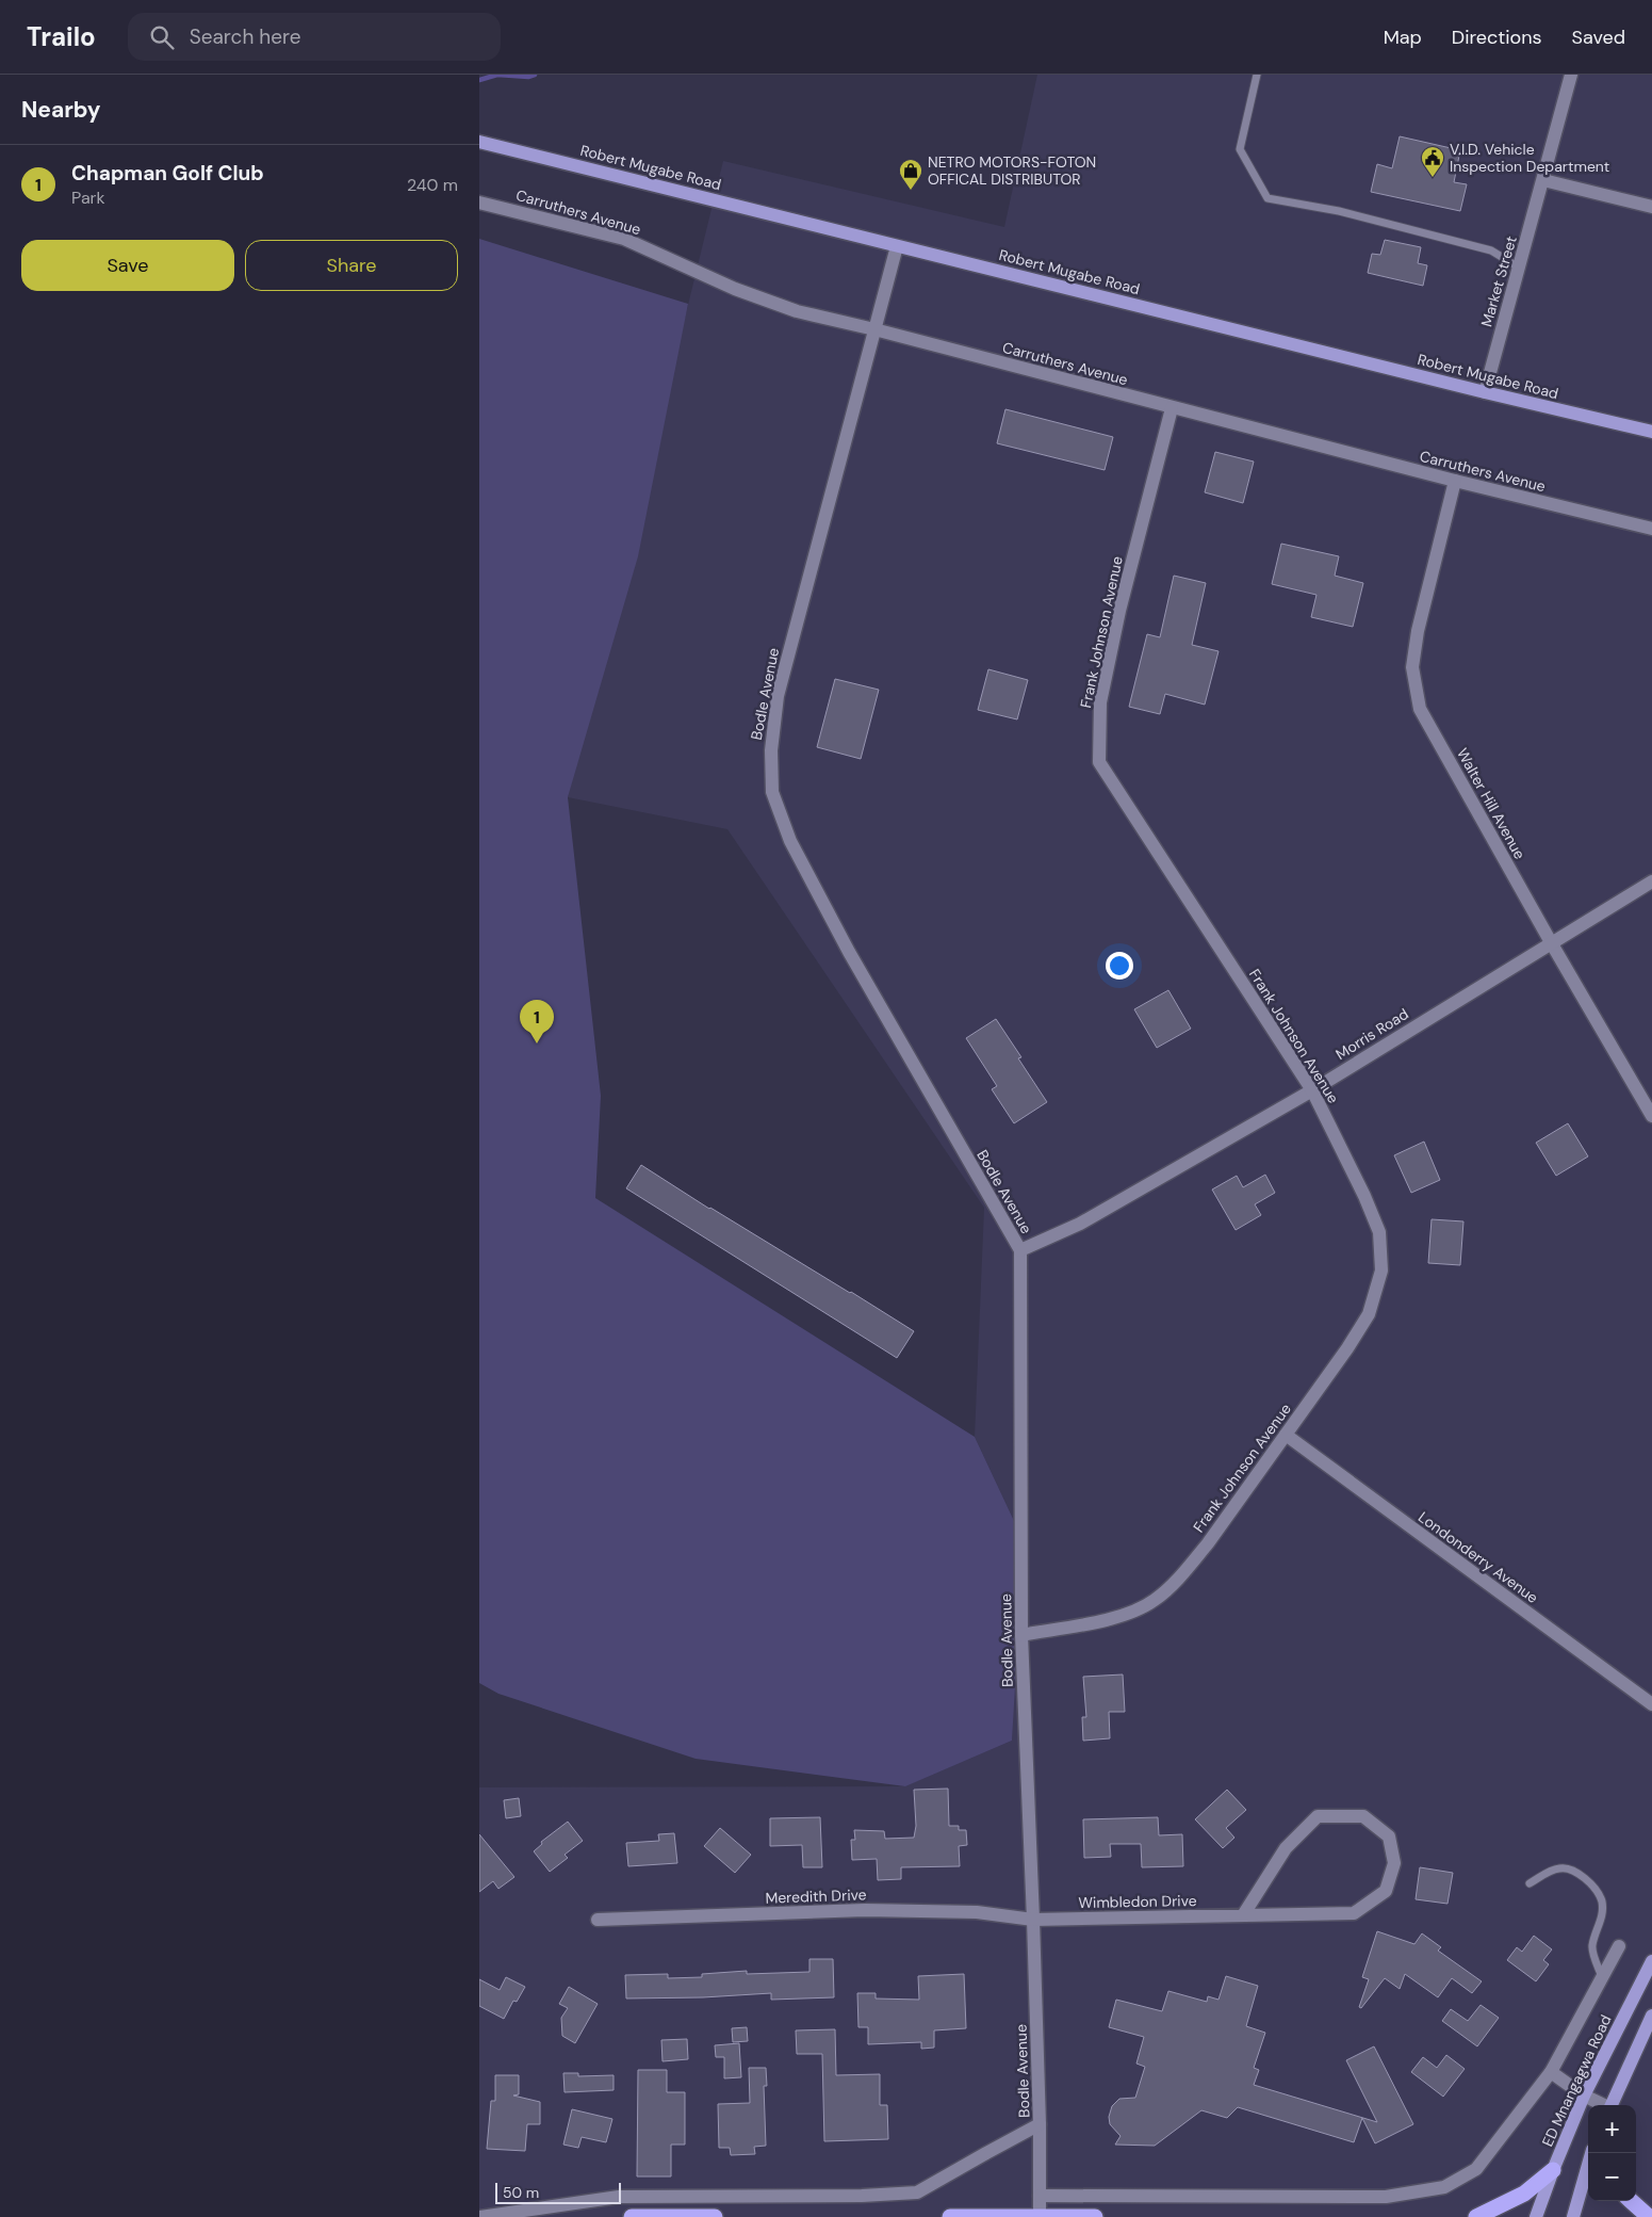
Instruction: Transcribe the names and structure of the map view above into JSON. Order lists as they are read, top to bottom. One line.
{"streets":{"main road":["Robert Mugabe Road","ED Mnangagwa Road"],"street":["Carruthers Avenue","Market Street","Frank Johnson Avenue","Bodle Avenue","Walter Hill Avenue","Morris Road","Londonderry Avenue","Meredith Drive","Wimbledon Drive"]},"crossings":[["Robert Mugabe Road","Market Street"],["Robert Mugabe Road","Bodle Avenue"],["Carruthers Avenue","Frank Johnson Avenue"],["Carruthers Avenue","Bodle Avenue"],["Carruthers Avenue","Walter Hill Avenue"],["Frank Johnson Avenue","Bodle Avenue"],["Frank Johnson Avenue","Morris Road"],["Frank Johnson Avenue","Londonderry Avenue"],["Bodle Avenue","Morris Road"],["Bodle Avenue","Meredith Drive"],["Bodle Avenue","Wimbledon Drive"],["Walter Hill Avenue","Morris Road"],["Meredith Drive","Wimbledon Drive"]],"places":{"public building":["V.I.D. Vehicle Inspection Department"],"shop":["NETRO MOTORS-FOTON OFFICAL DISTRIBUTOR"]},"scale_bar":"50 m","page":{"header":"Trailo","search":"Search here","nav":["Map","Directions","Saved"],"heading":"Nearby","list":[{"mark":"1","name":"Chapman Golf Club","note":"Park","value":"240 m"}],"buttons":["Save","Share"],"pins":"1","map_buttons":["+","−"],"scale":"50 m"}}
